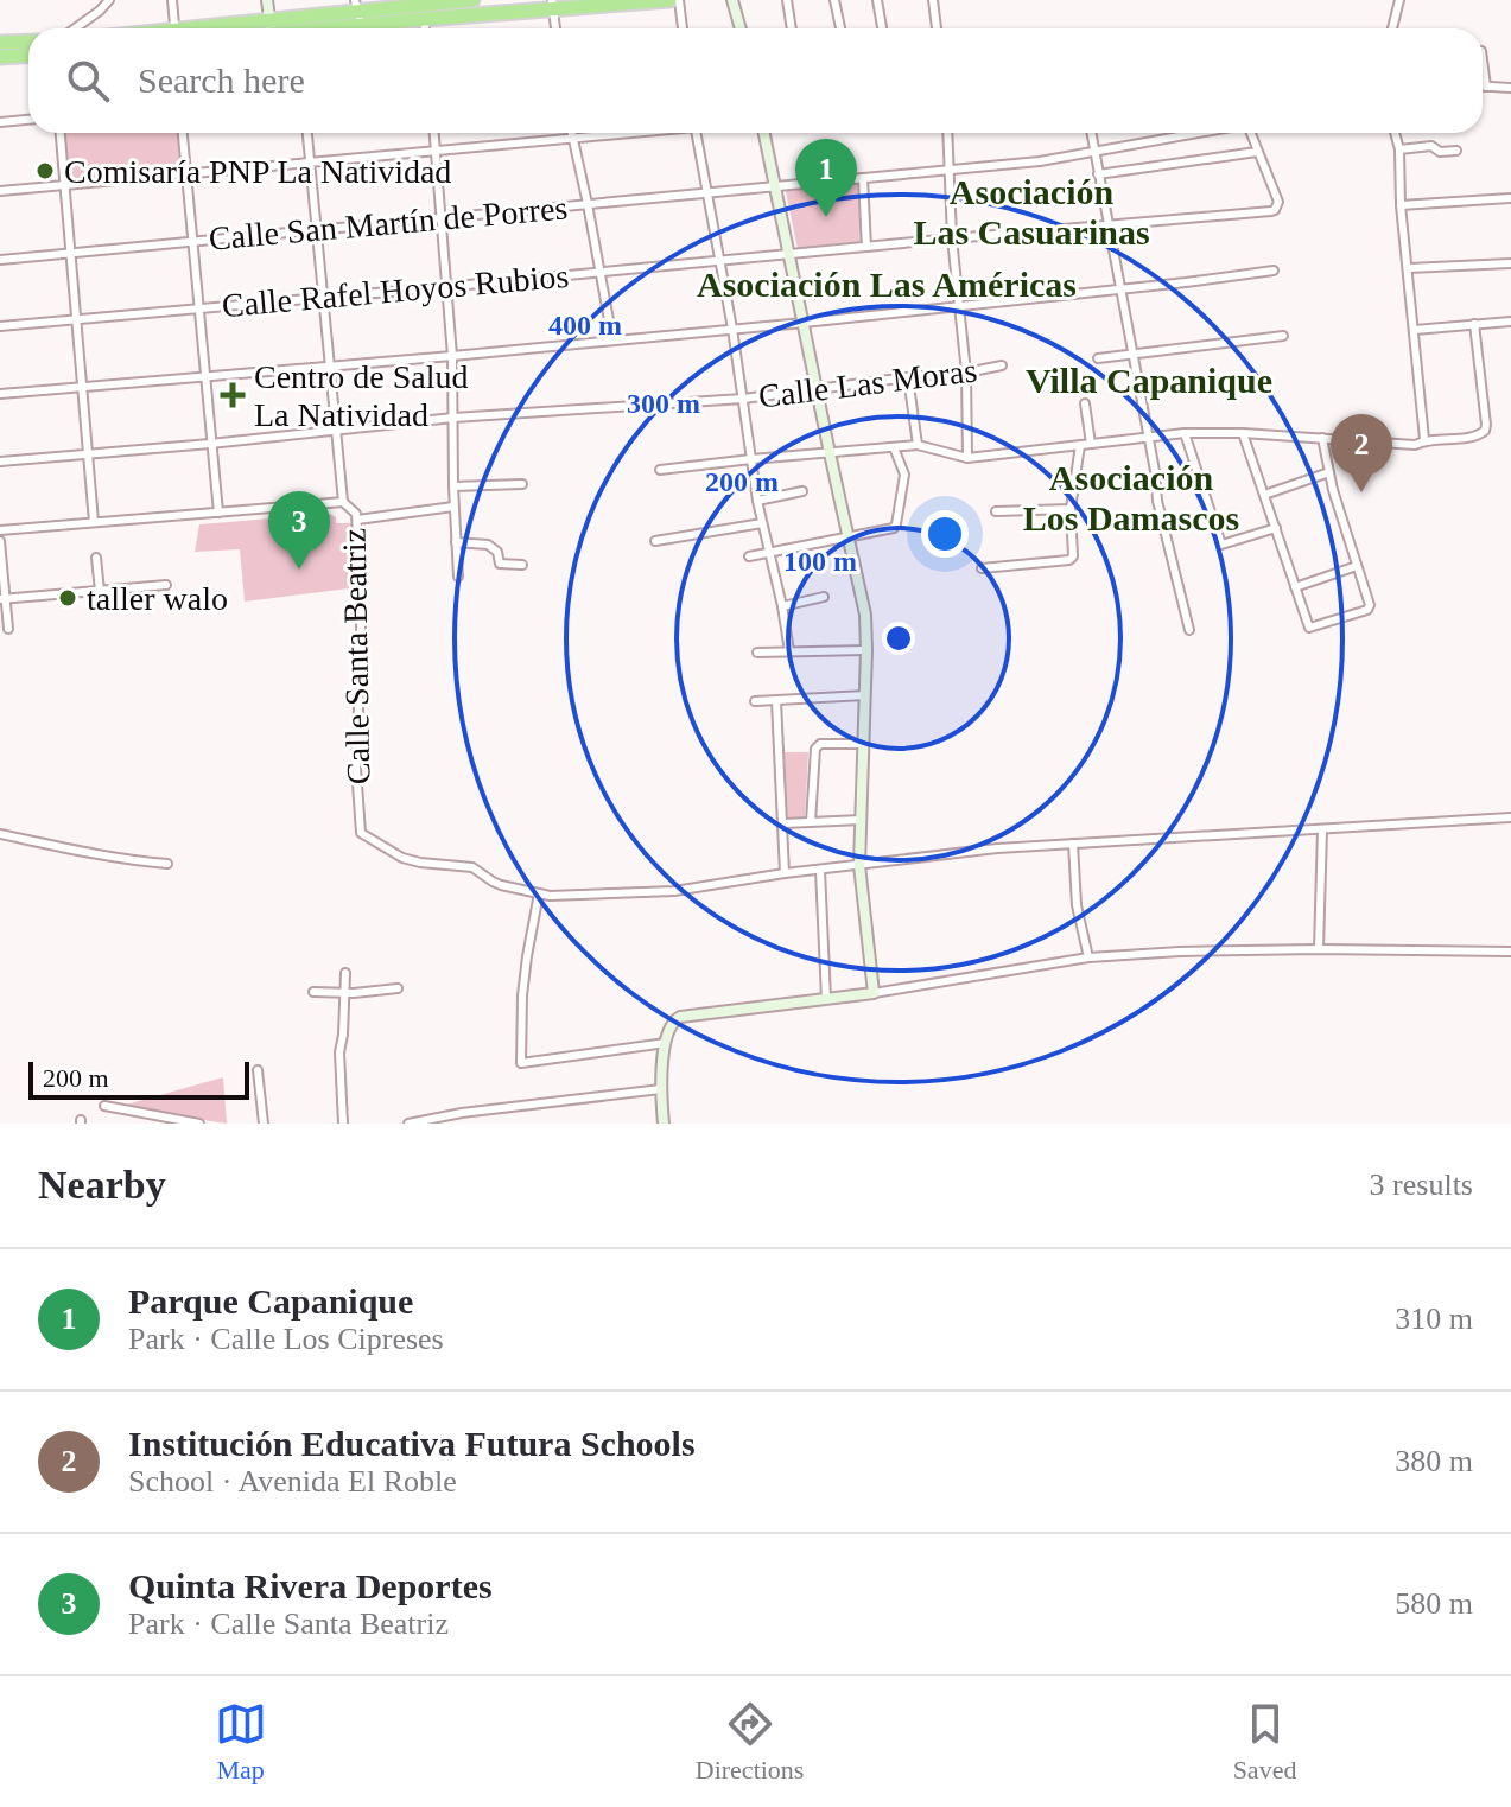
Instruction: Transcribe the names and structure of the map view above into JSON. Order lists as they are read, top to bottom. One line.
{"streets":{"street":["Calle San Martín de Porres","Calle Rafel Hoyos Rubios","Calle Las Moras","Calle Santa Beatriz"]},"crossings":[["Calle San Martín de Porres","Calle Santa Beatriz"],["Calle Rafel Hoyos Rubios","Calle Santa Beatriz"],["Calle Las Moras","Calle Santa Beatriz"]],"districts":["Asociación Las Casuarinas","Asociación Las Américas","Villa Capanique","Asociación Los Damascos"],"places":{"other":["Comisaría PNP La Natividad","taller walo"],"health":["Centro de Salud La Natividad"]},"scale_bar":"200 m","page":{"search":"Search here","pins":["1","2","3"],"scale":"200 m","heading":["Nearby","3 results"],"list":[{"mark":"1","name":"Parque Capanique","note":"Park · Calle Los Cipreses","value":"310 m"},{"mark":"2","name":"Institución Educativa Futura Schools","note":"School · Avenida El Roble","value":"380 m"},{"mark":"3","name":"Quinta Rivera Deportes","note":"Park · Calle Santa Beatriz","value":"580 m"}],"nav":["Map","Directions","Saved"]},"rings":["400 m","300 m","200 m","100 m"]}
